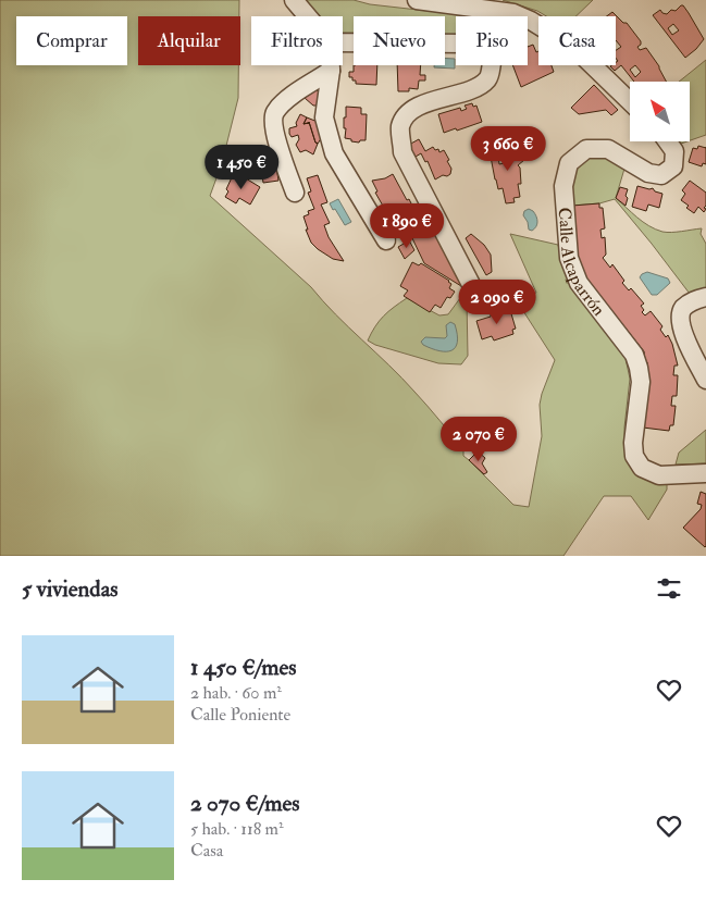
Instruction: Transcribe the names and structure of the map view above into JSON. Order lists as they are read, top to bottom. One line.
{"streets":{"street":["Calle Alcaparrón"]},"north":"top left","page":{"chip":["Comprar","Alquilar","Filtros","Nuevo","Piso","Casa"],"price":["3 660 €","1 450 €","1 890 €","2 090 €","2 070 €"],"heading":"5 viviendas","list":[{"name":"1 450 €/mes","note":"2 hab. · 60 m² · Calle Poniente"},{"name":"2 070 €/mes","note":"5 hab. · 118 m² · Casa"}]}}
